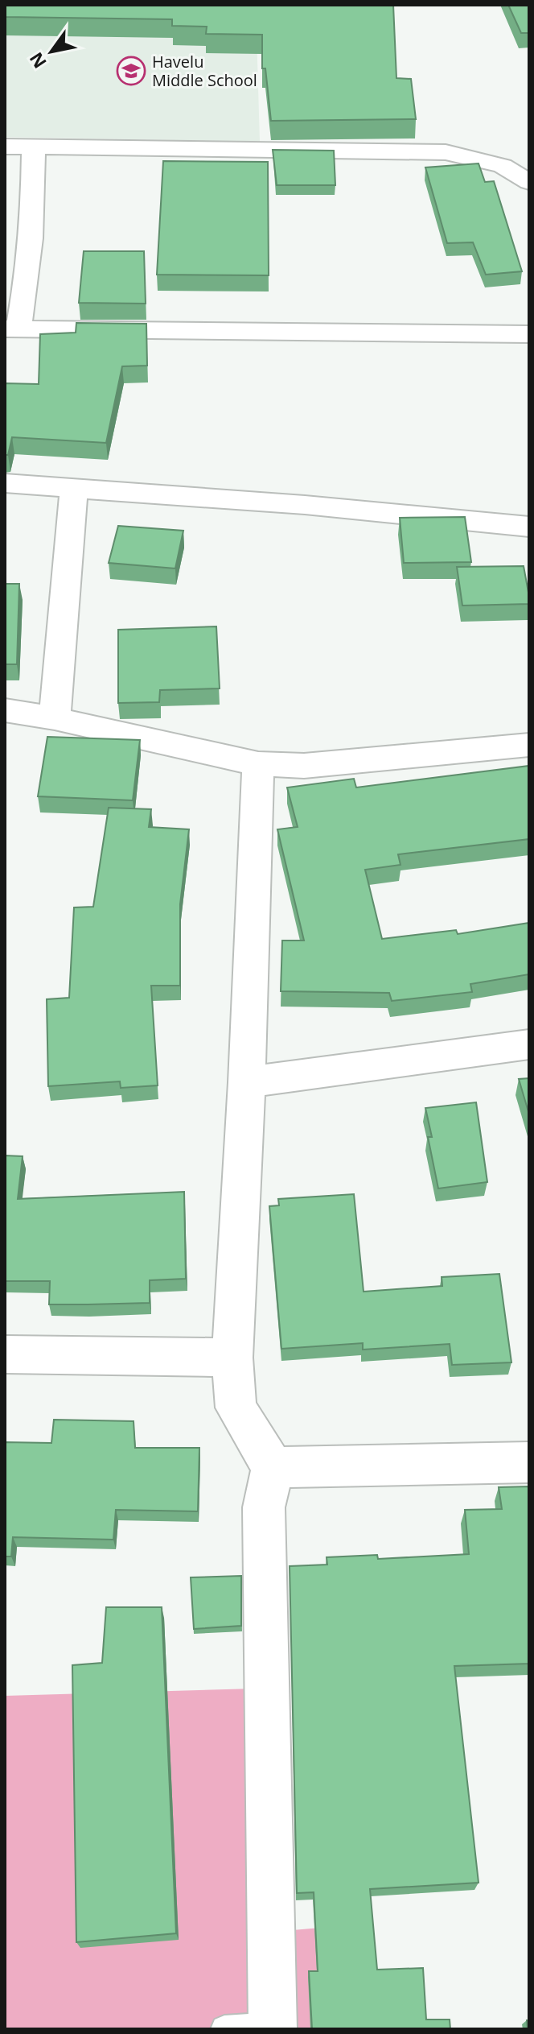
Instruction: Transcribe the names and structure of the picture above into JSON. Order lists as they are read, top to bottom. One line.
{"places":{"school or university":["Havelu Middle School"]},"north":"bottom left"}
